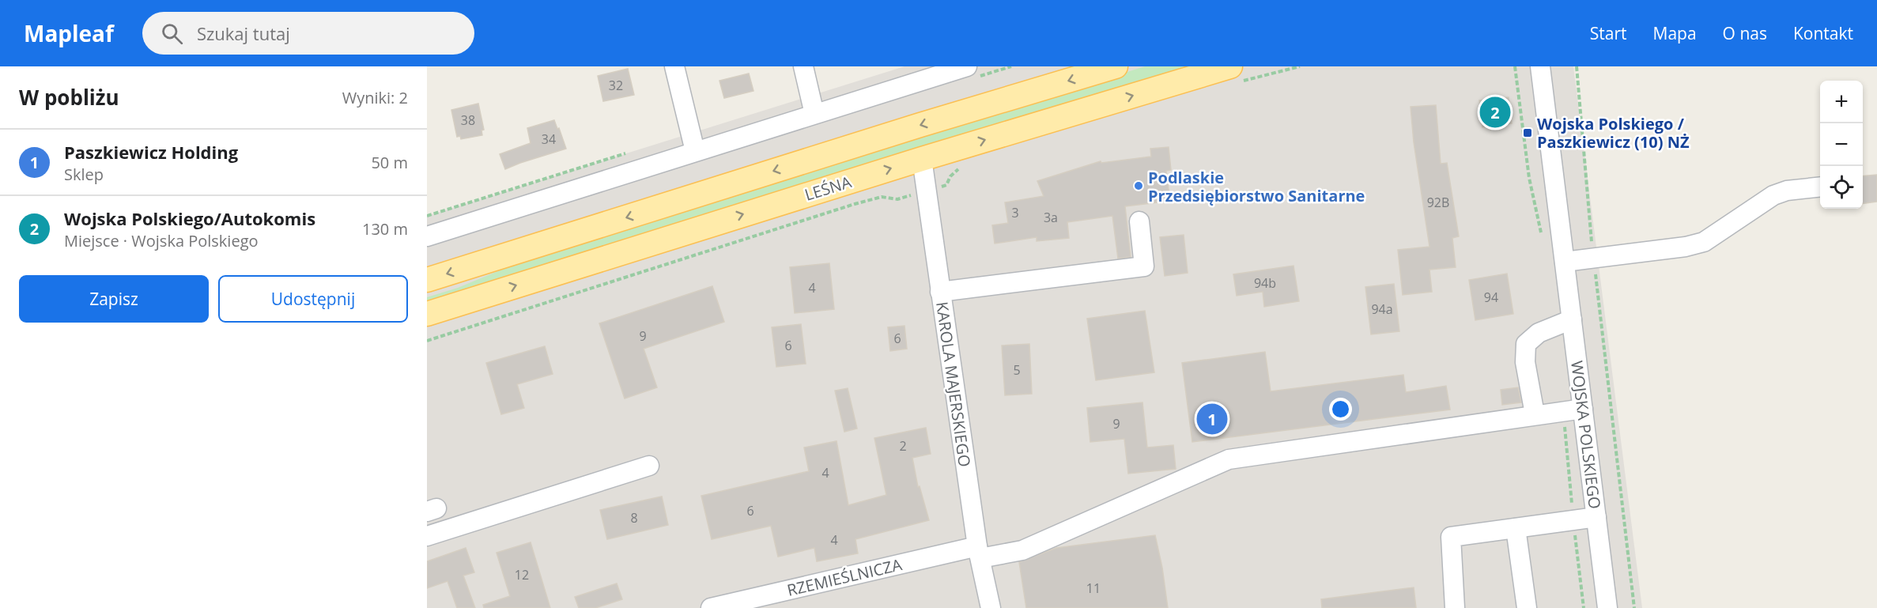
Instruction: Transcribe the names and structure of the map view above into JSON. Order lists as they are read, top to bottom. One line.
{"streets":{"main road":["LEŚNA"],"street":["KAROLA MAJERSKIEGO","WOJSKA POLSKIEGO","RZEMIEŚLNICZA"]},"crossings":[["LEŚNA","KAROLA MAJERSKIEGO"],["KAROLA MAJERSKIEGO","RZEMIEŚLNICZA"],["WOJSKA POLSKIEGO","RZEMIEŚLNICZA"]],"places":{"transit":["Wojska Polskiego / Paszkiewicz (10) NŻ"],"other":["Podlaskie Przedsiębiorstwo Sanitarne"]},"house_numbers":["32","38","34","92B","3","3a","94b","4","94","94a","9","6","6","5","9","2","4","6","8","4","12","11"],"page":{"header":"Mapleaf","search":"Szukaj tutaj","nav":["Start","Mapa","O nas","Kontakt"],"heading":["W pobliżu","Wyniki: 2"],"map_buttons":["+","−"],"pins":["2","1"],"list":[{"mark":"1","name":"Paszkiewicz Holding","note":"Sklep","value":"50 m"},{"mark":"2","name":"Wojska Polskiego/Autokomis","note":"Miejsce · Wojska Polskiego","value":"130 m"}],"buttons":["Zapisz","Udostępnij"]}}
